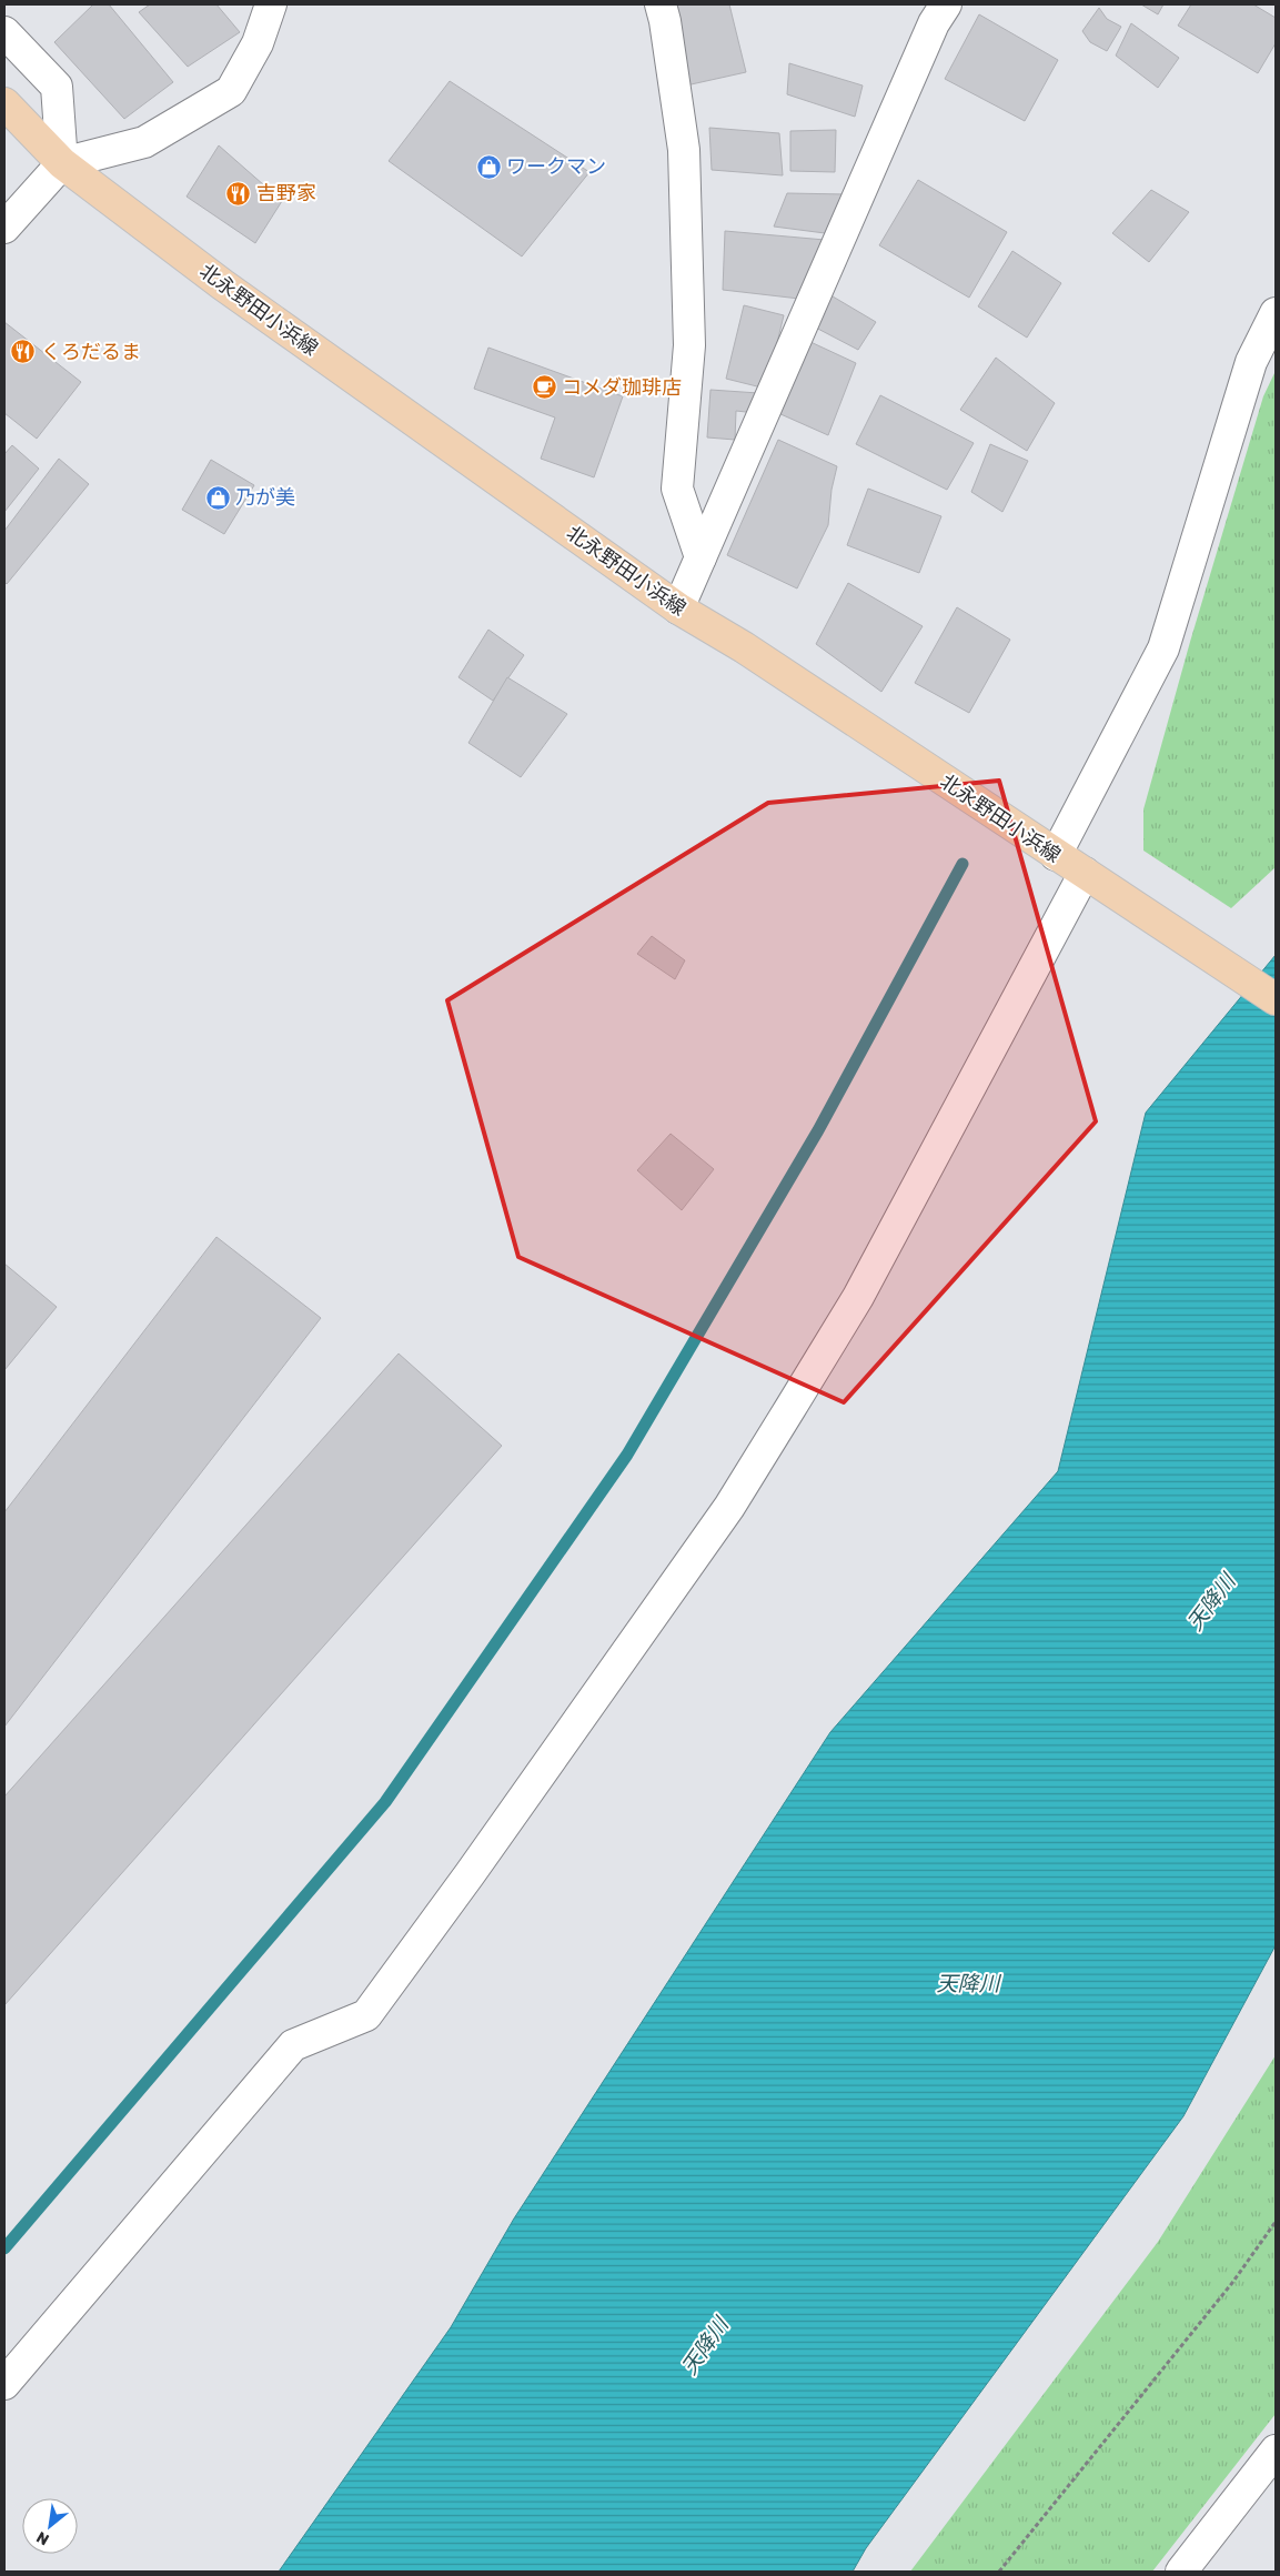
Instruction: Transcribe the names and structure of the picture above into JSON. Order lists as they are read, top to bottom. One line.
{"streets":{"main road":["北永野田小浜線"]},"water":["天降川"],"places":{"shop":["ワークマン","乃が美"],"restaurant":["吉野家","くろだるま"],"cafe":["コメダ珈琲店"]},"north":"bottom left"}
